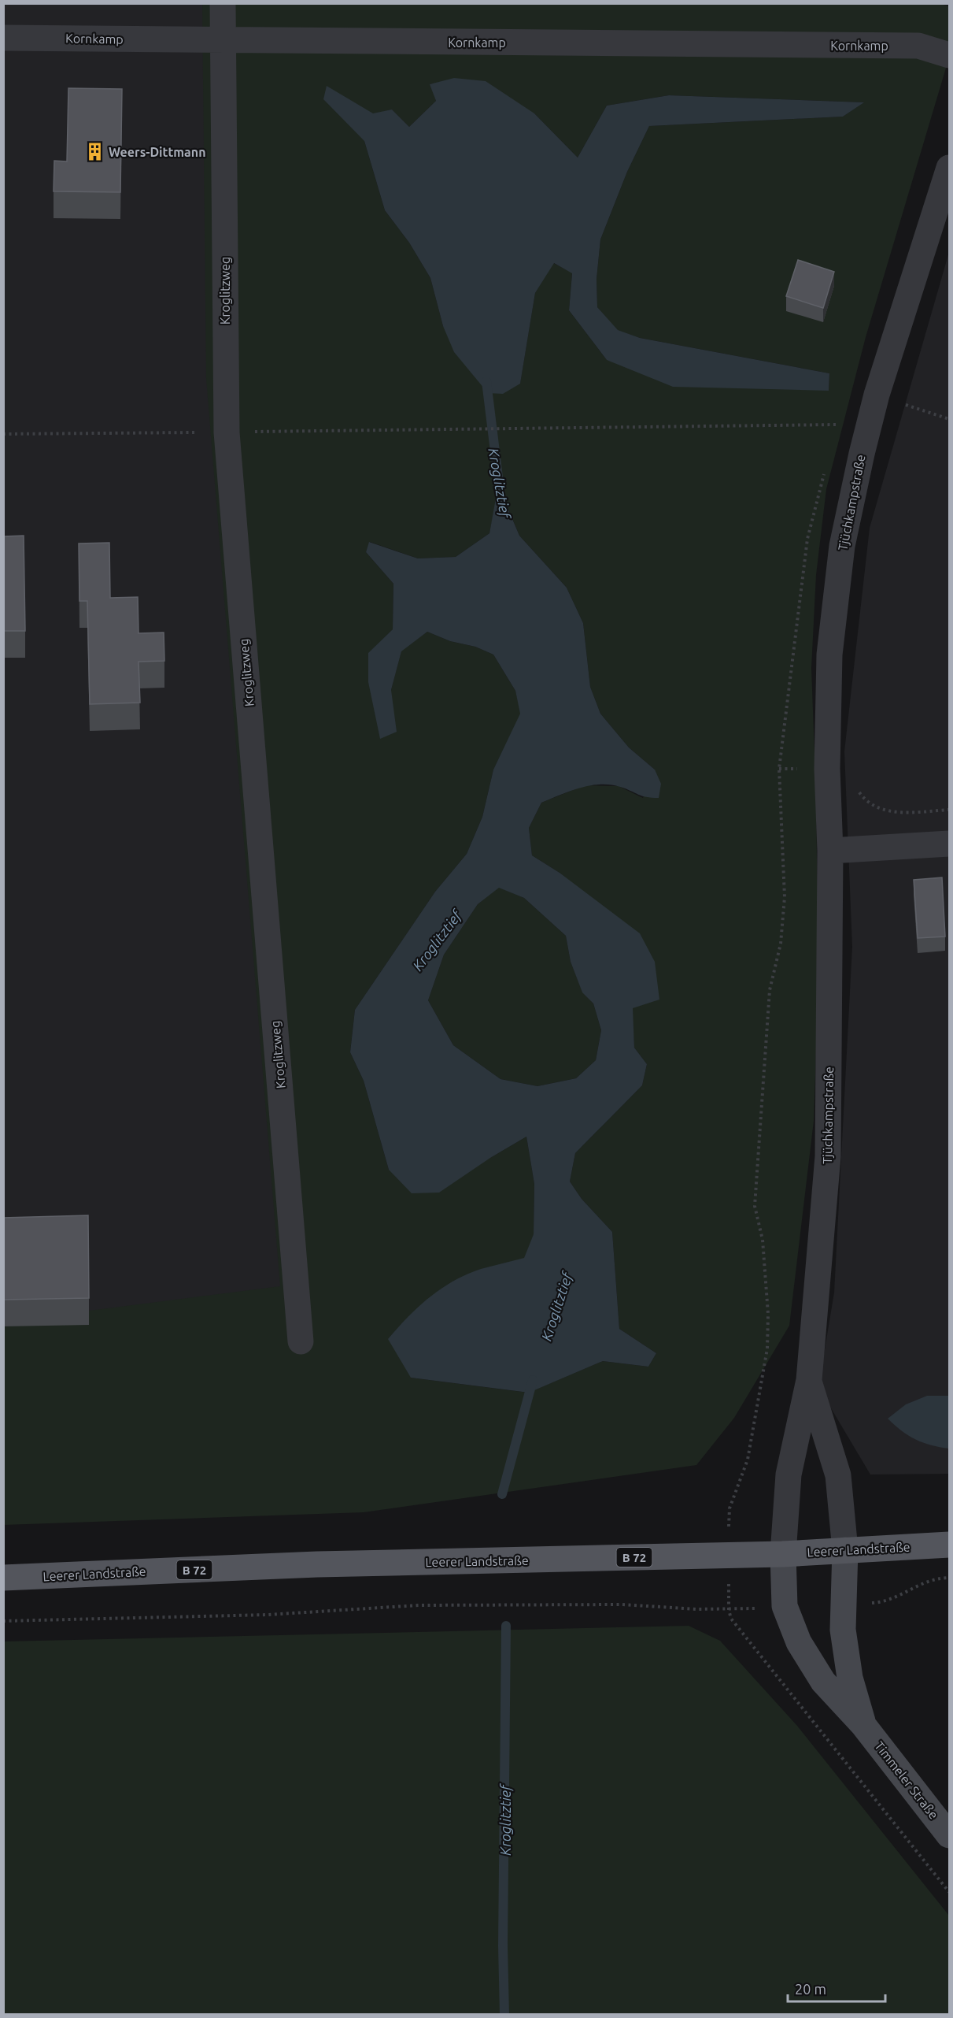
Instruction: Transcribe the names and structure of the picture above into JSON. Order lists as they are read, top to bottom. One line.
{"streets":{"main road":["Leerer Landstraße","B 72","Timmeler Straße"],"street":["Kornkamp","Kroglitzweg","Tjüchkampstraße"]},"crossings":[["Kornkamp","Kroglitzweg"],["Tjüchkampstraße","Leerer Landstraße"],["Tjüchkampstraße","Timmeler Straße"],["Leerer Landstraße","Timmeler Straße"]],"water":["Kroglitztief"],"places":{"building":["Weers-Dittmann"]},"scale_bar":"20 m"}
